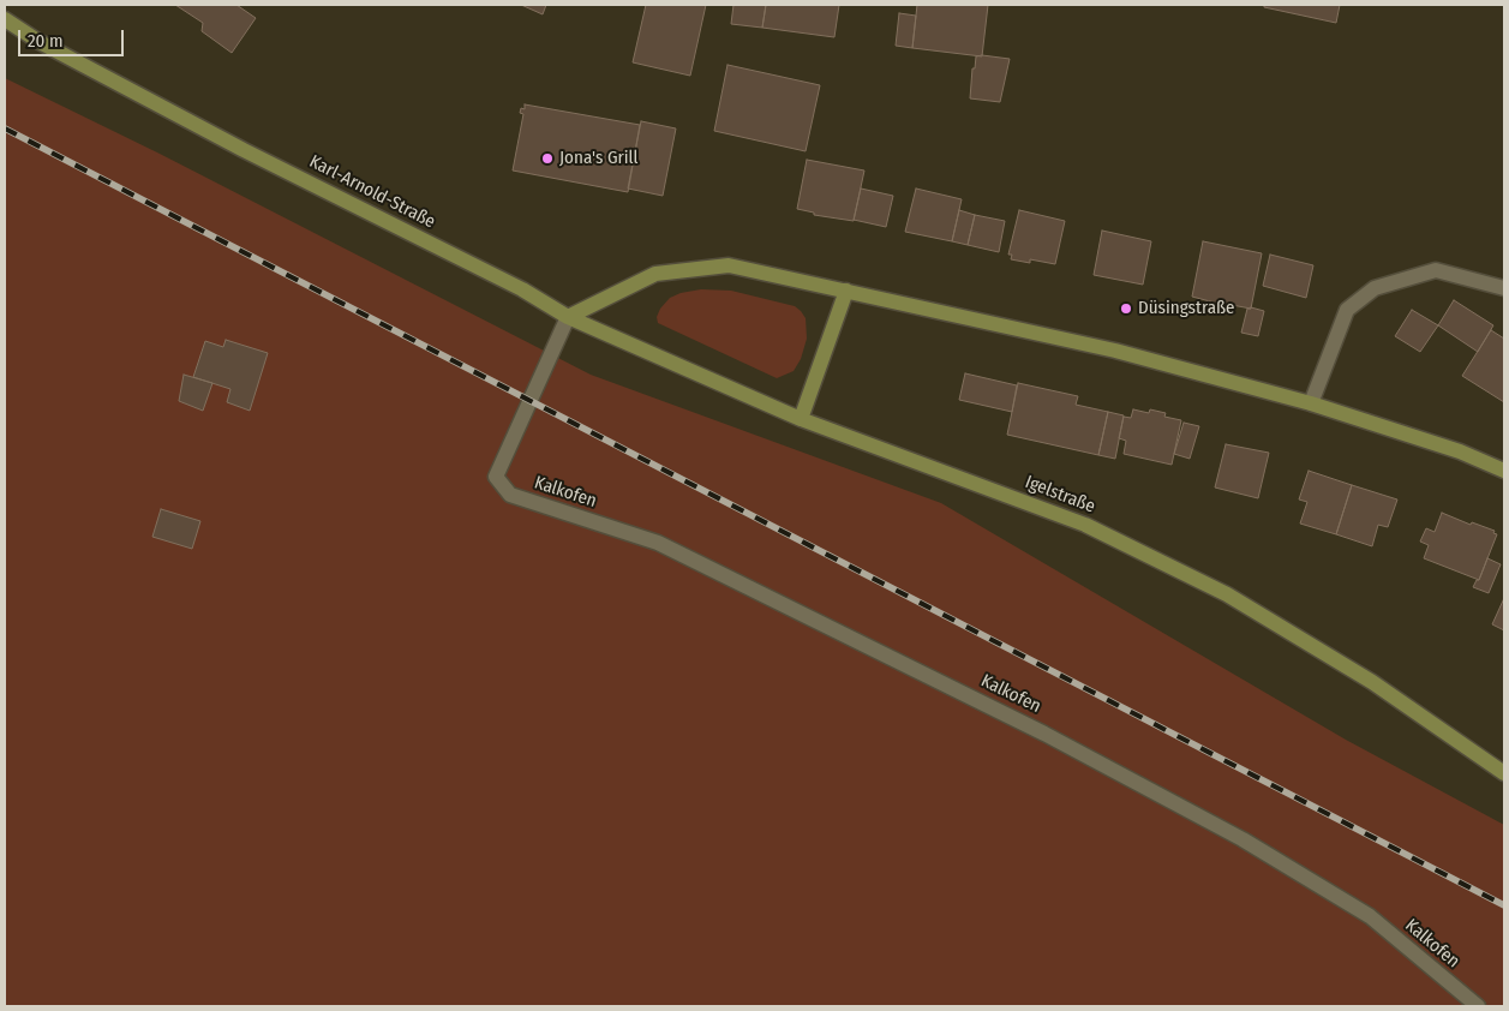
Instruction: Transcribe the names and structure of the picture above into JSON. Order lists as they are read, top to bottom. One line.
{"streets":{"main road":["Karl-Arnold-Straße","Igelstraße"],"street":["Kalkofen"]},"crossings":[["Karl-Arnold-Straße","Kalkofen"],["Karl-Arnold-Straße","Igelstraße"],["Kalkofen","Igelstraße"]],"places":["Jona's Grill","Düsingstraße"],"scale_bar":"20 m"}
